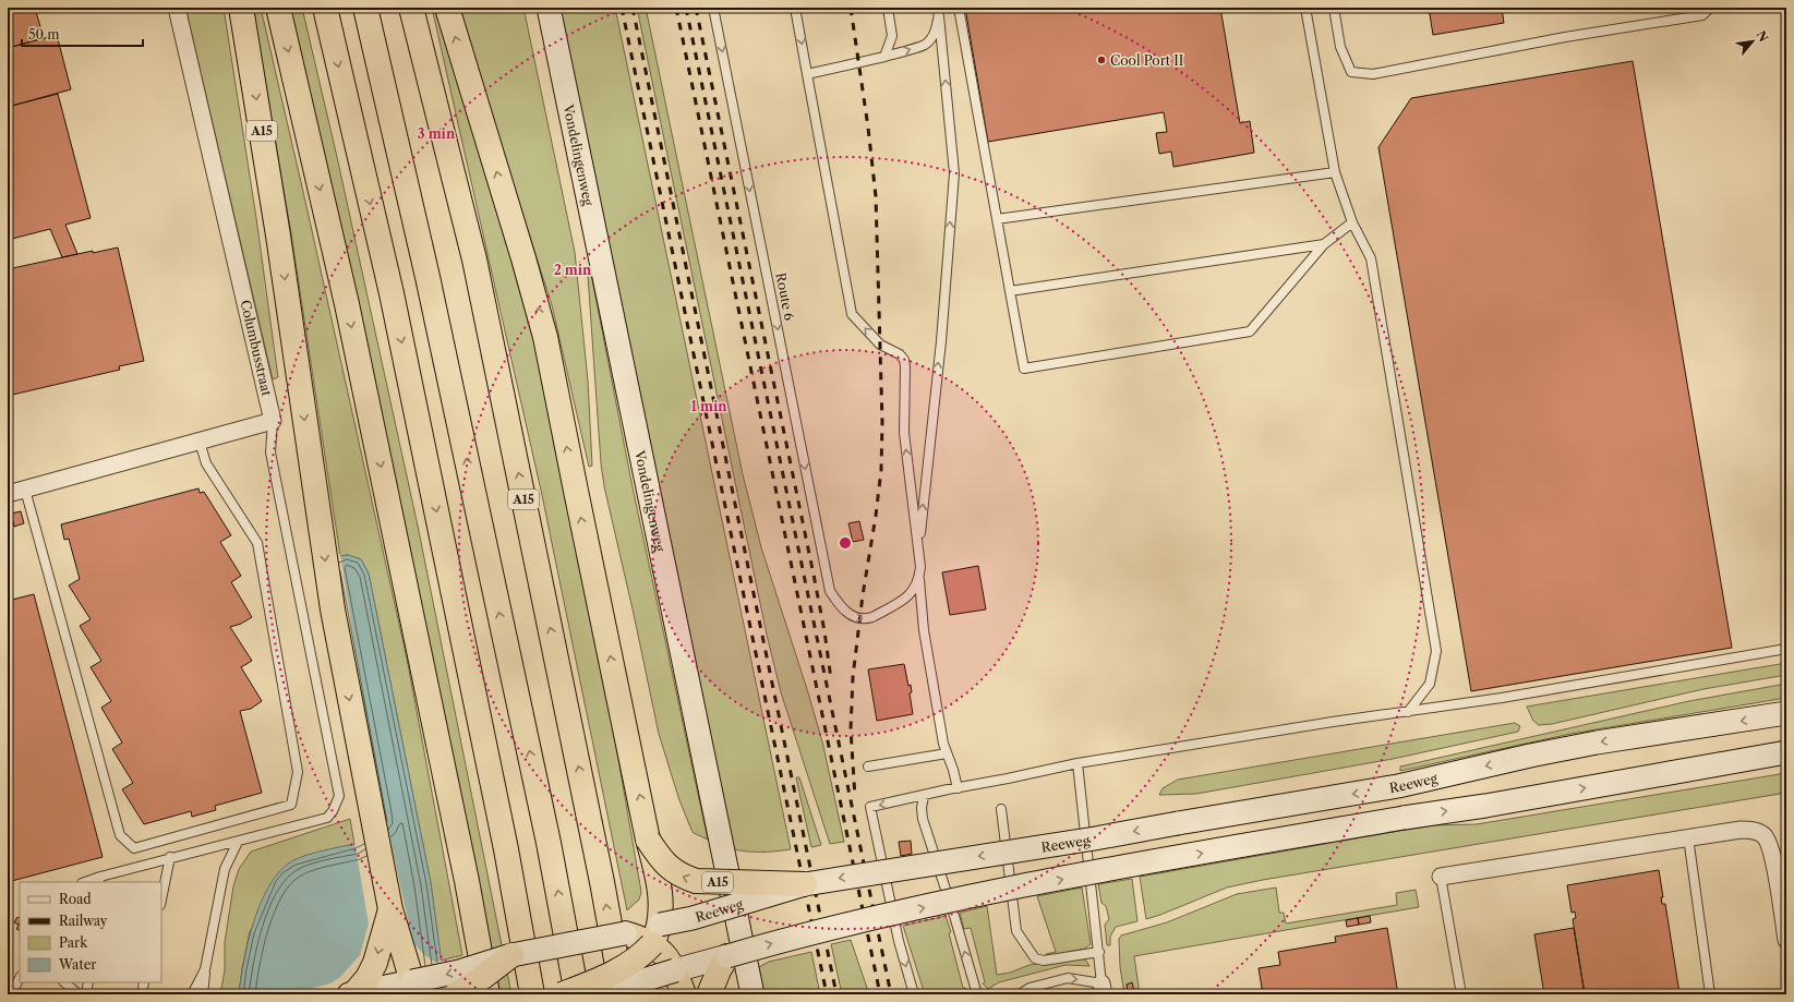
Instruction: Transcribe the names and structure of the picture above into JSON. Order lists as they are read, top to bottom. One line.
{"streets":{"highway":["A15"],"main road":["Vondelingenweg","Reeweg"],"street":["Columbusstraat"],"lane":["Route 6"]},"crossings":[["A15","Reeweg"]],"places":["Cool Port II"],"legend":["Road","Railway","Park","Water"],"scale_bar":"50 m","north":"top right","rings":["3 min","2 min","1 min"]}
